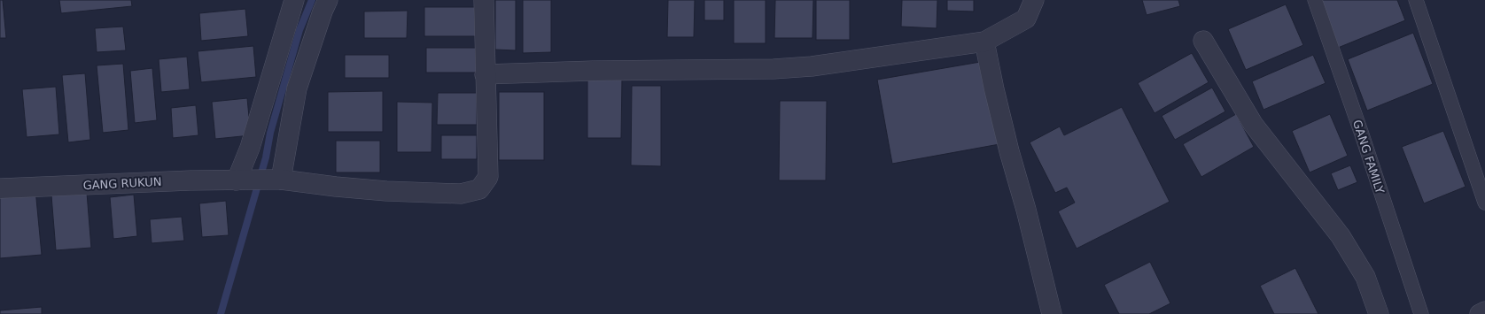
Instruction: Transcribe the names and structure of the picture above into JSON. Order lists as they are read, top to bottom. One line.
{"streets":{"street":["GANG RUKUN"],"lane":["GANG FAMILY"]}}
